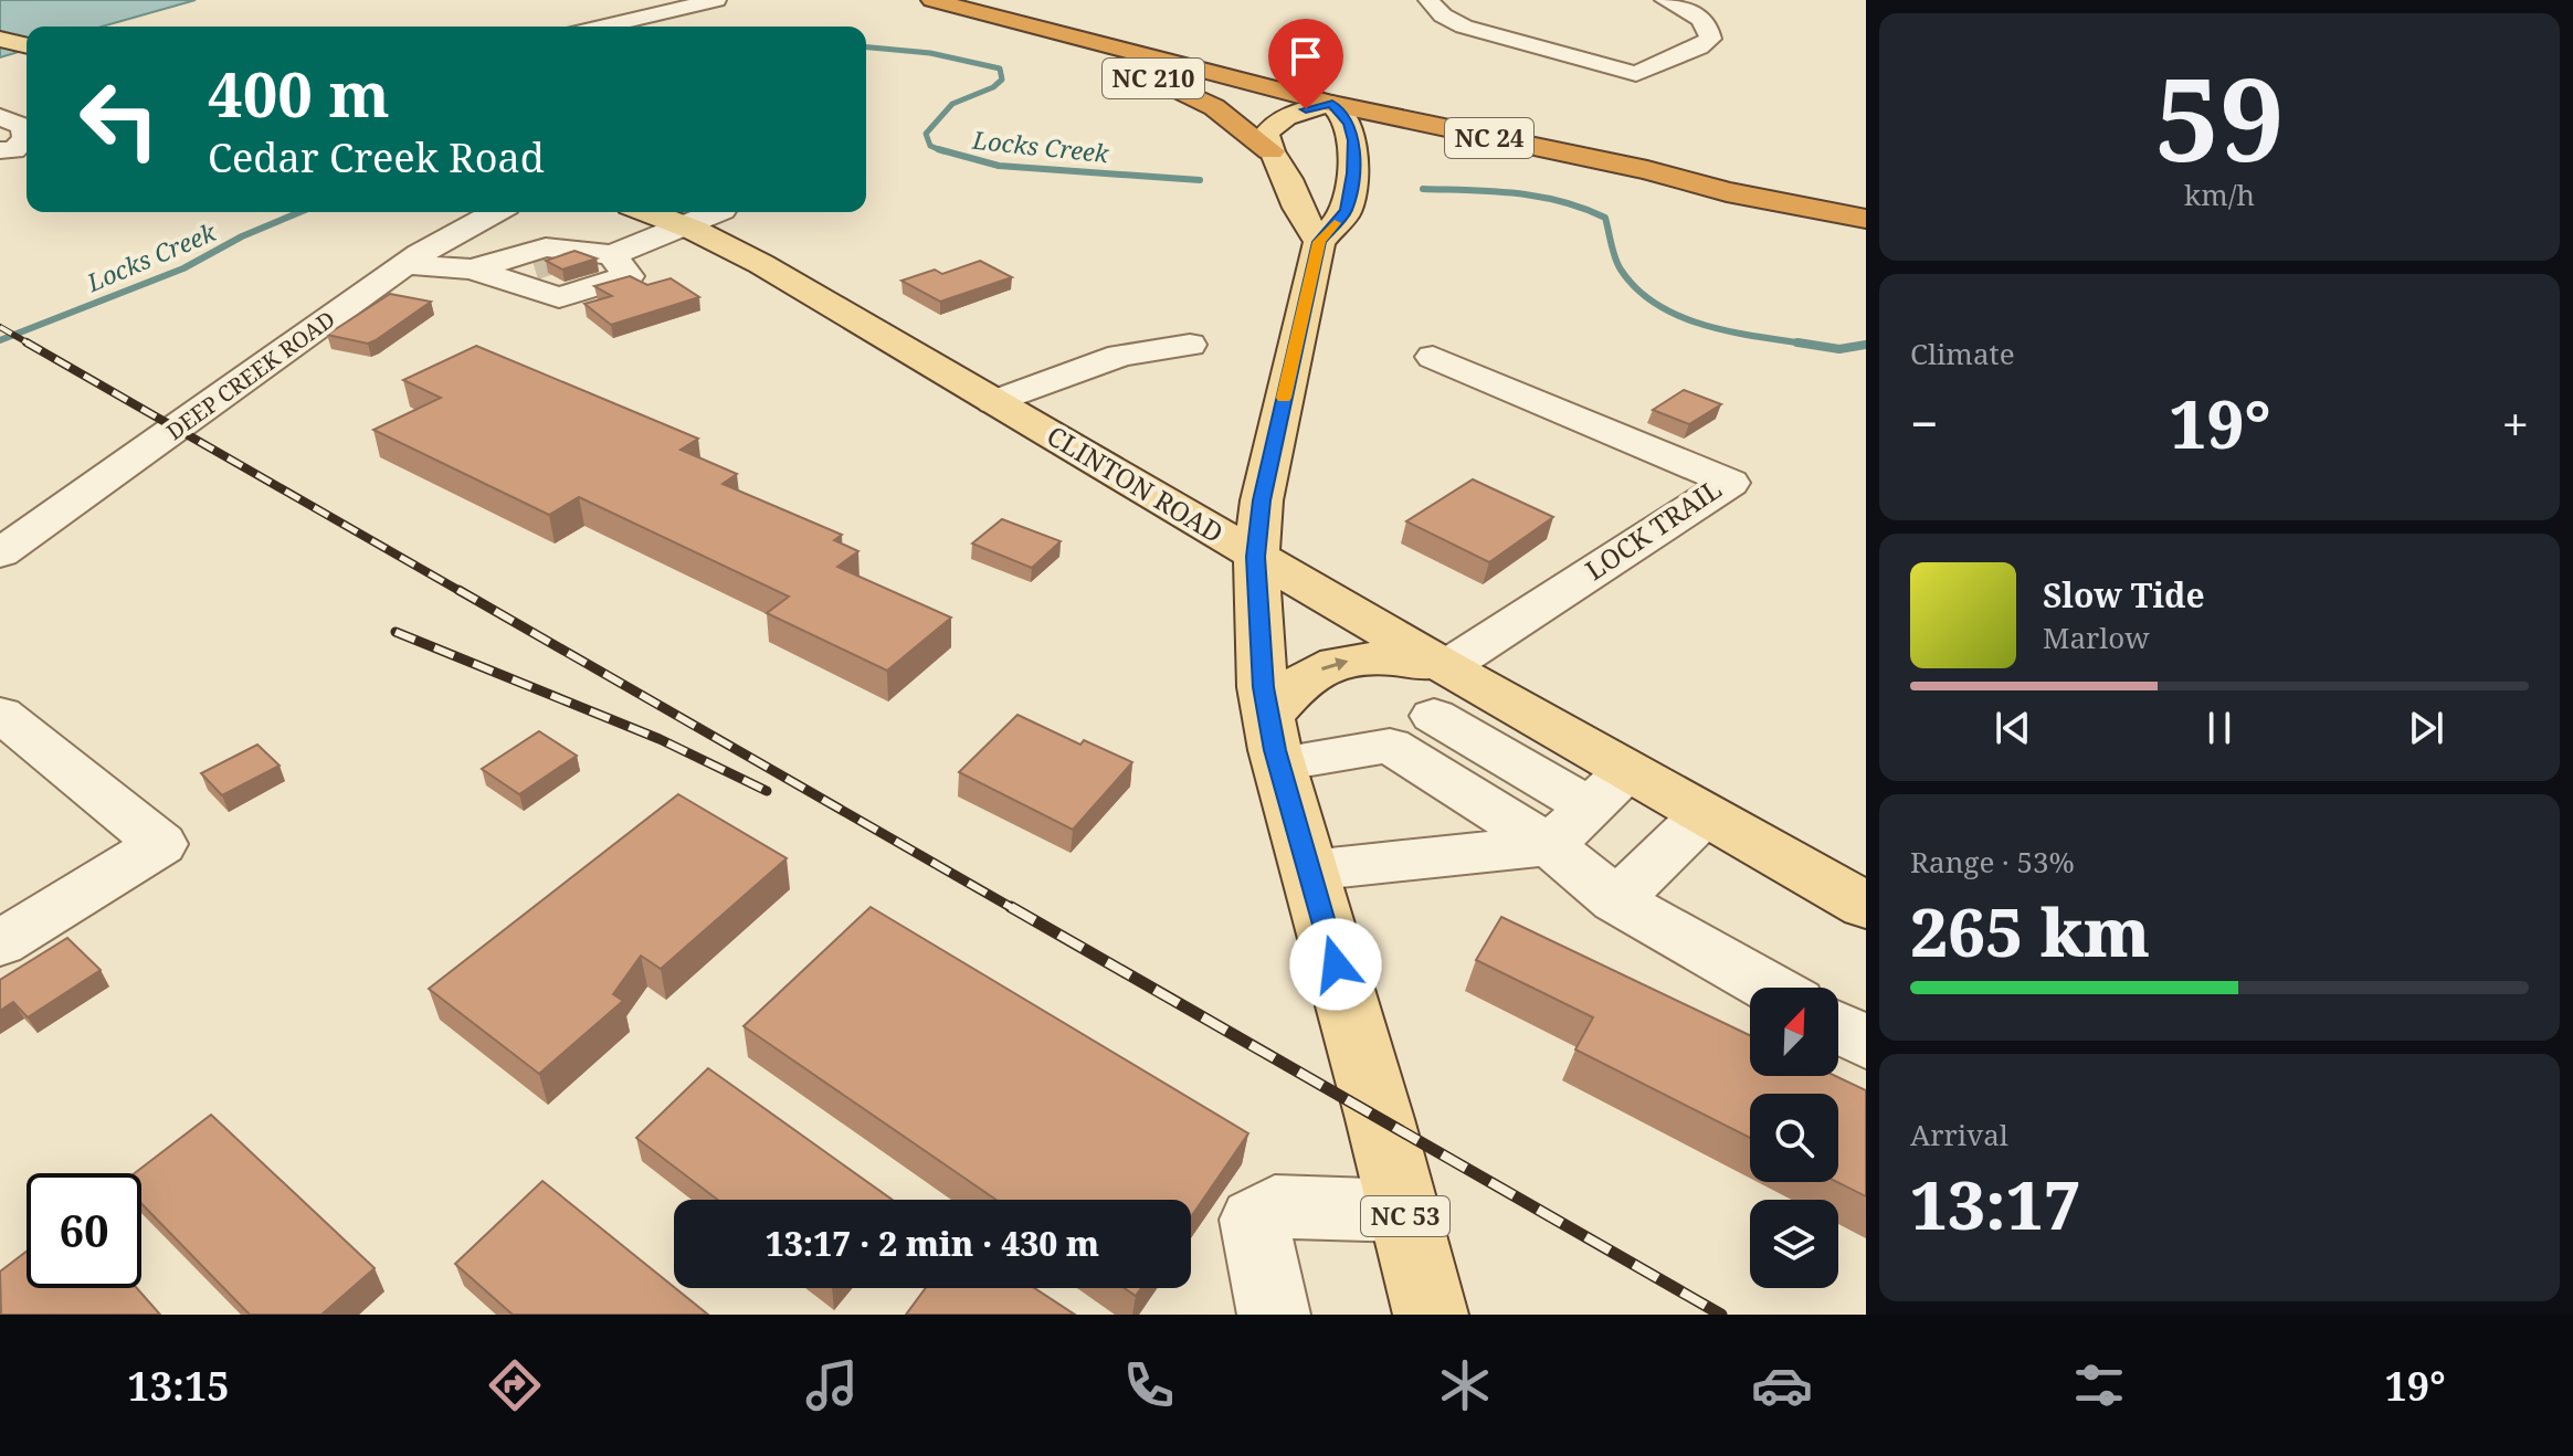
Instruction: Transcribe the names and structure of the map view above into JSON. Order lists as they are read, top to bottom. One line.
{"streets":{"highway":["NC 210","NC 24"],"main road":["CLINTON ROAD","NC 53"],"street":["DEEP CREEK ROAD","LOCK TRAIL"]},"crossings":[["NC 210","NC 24"],["CLINTON ROAD","LOCK TRAIL"],["CLINTON ROAD","NC 53"]],"water":["Locks Creek"],"north":"top right","page":{"tile":[["59","km/h"],"Climate",["Range · 53%","265 km"],["Arrival","13:17"]],"turn":["400 m","Cedar Creek Road"],"heat":["−","19°","+"],"song":["Slow Tide","Marlow"],"limit":"60","trip":"13:17 · 2 min · 430 m","tabs":["13:15","19°"]}}
